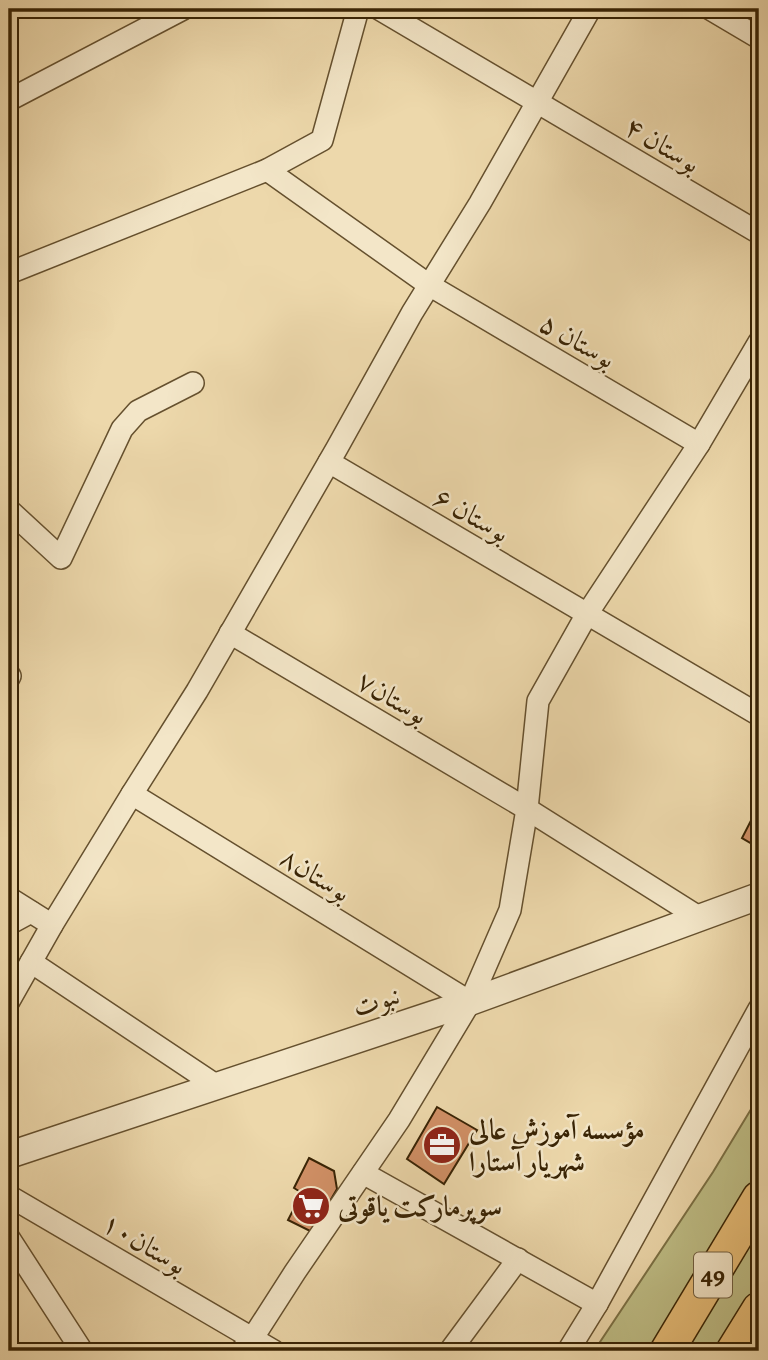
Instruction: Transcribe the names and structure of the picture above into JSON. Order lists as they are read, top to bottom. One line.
{"streets":{"highway":["49"],"street":["بوستان ۴","بوستان ۵","بوستان ۶","بوستان۷","بوستان۸","نبوت","بوستان۱۰"]},"crossings":[["بوستان۷","نبوت"],["بوستان۸","نبوت"]],"places":{"office":["مؤسسه آموزش عالی شهریار آستارا"],"supermarket":["سوپرمارکت یاقوتی"]}}
